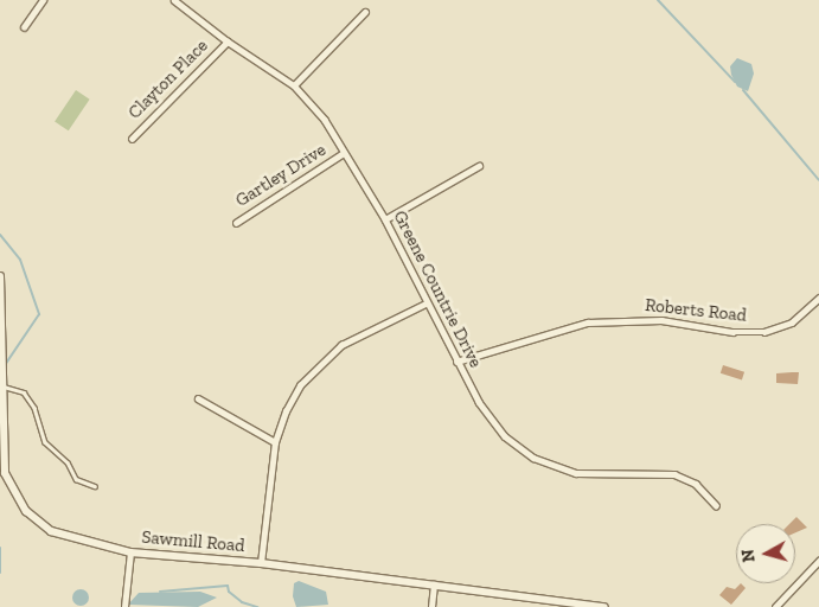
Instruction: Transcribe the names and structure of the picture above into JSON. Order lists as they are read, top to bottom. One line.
{"streets":{"street":["Clayton Place","Gartley Drive","Greene Countrie Drive","Roberts Road","Sawmill Road"]},"crossings":[["Clayton Place","Greene Countrie Drive"],["Gartley Drive","Greene Countrie Drive"],["Greene Countrie Drive","Roberts Road"]],"north":"left"}
